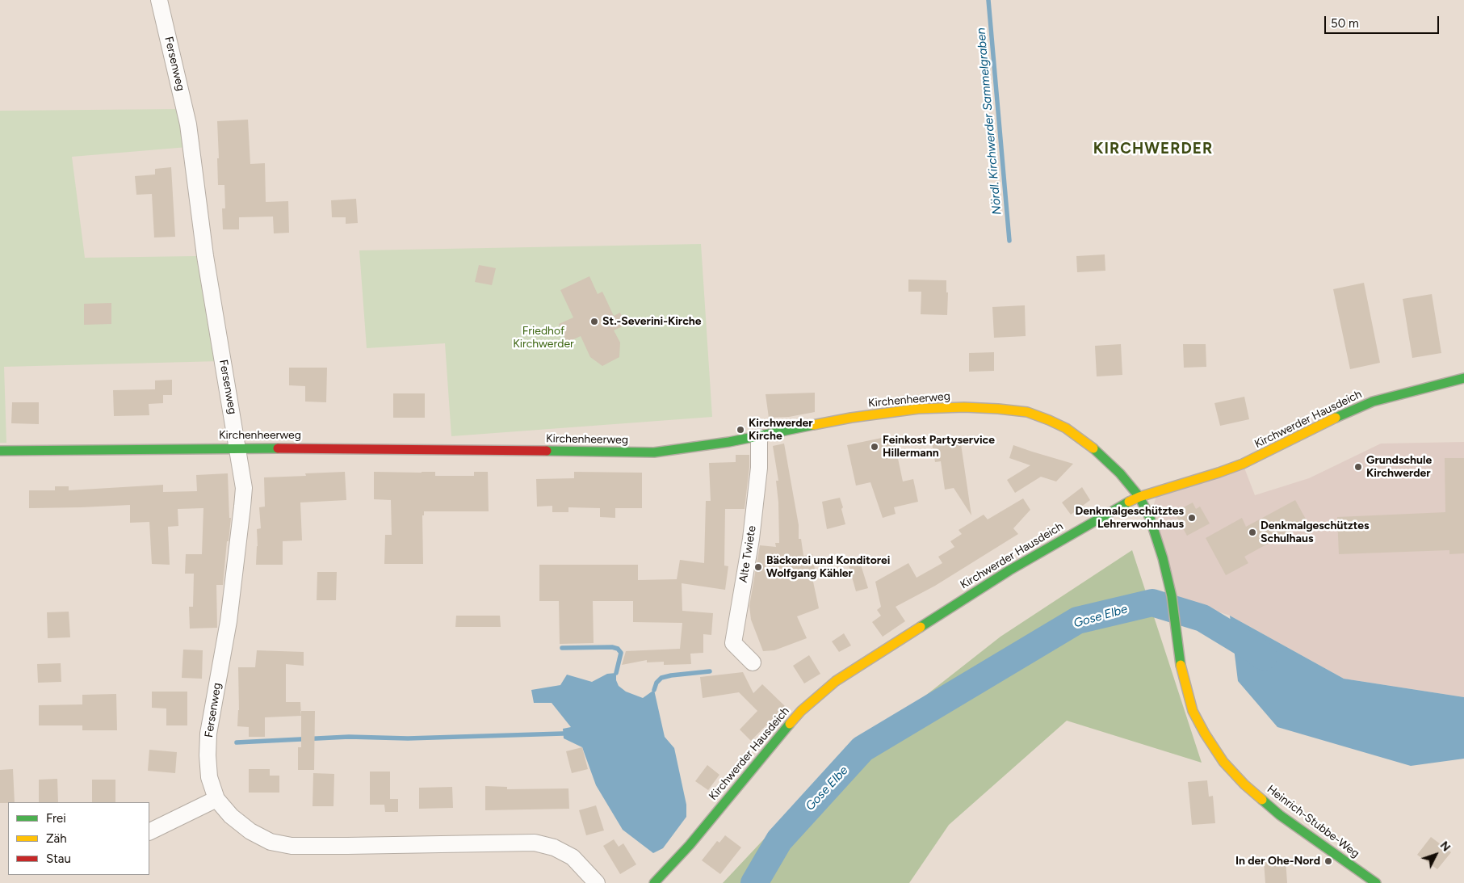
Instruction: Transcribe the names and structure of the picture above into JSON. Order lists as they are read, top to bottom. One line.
{"streets":{"main road":["Kirchenheerweg","Kirchwerder Hausdeich","Heinrich-Stubbe-Weg"],"street":["Fersenweg","Alte Twiete"]},"crossings":[["Fersenweg","Kirchenheerweg"],["Kirchenheerweg","Kirchwerder Hausdeich"],["Kirchenheerweg","Alte Twiete"],["Kirchenheerweg","Heinrich-Stubbe-Weg"],["Kirchwerder Hausdeich","Heinrich-Stubbe-Weg"]],"districts":["KIRCHWERDER"],"water":["Nördl. Kirchwerder Sammelgraben","Gose Elbe"],"parks":["Friedhof Kirchwerder"],"places":["St.-Severini-Kirche","Kirchwerder Kirche","Feinkost Partyservice Hillermann","Grundschule Kirchwerder","Denkmalgeschütztes Lehrerwohnhaus","Denkmalgeschütztes Schulhaus","Bäckerei und Konditorei Wolfgang Kähler","In der Ohe-Nord"],"legend":["Frei","Zäh","Stau"],"scale_bar":"50 m","north":"top right"}
